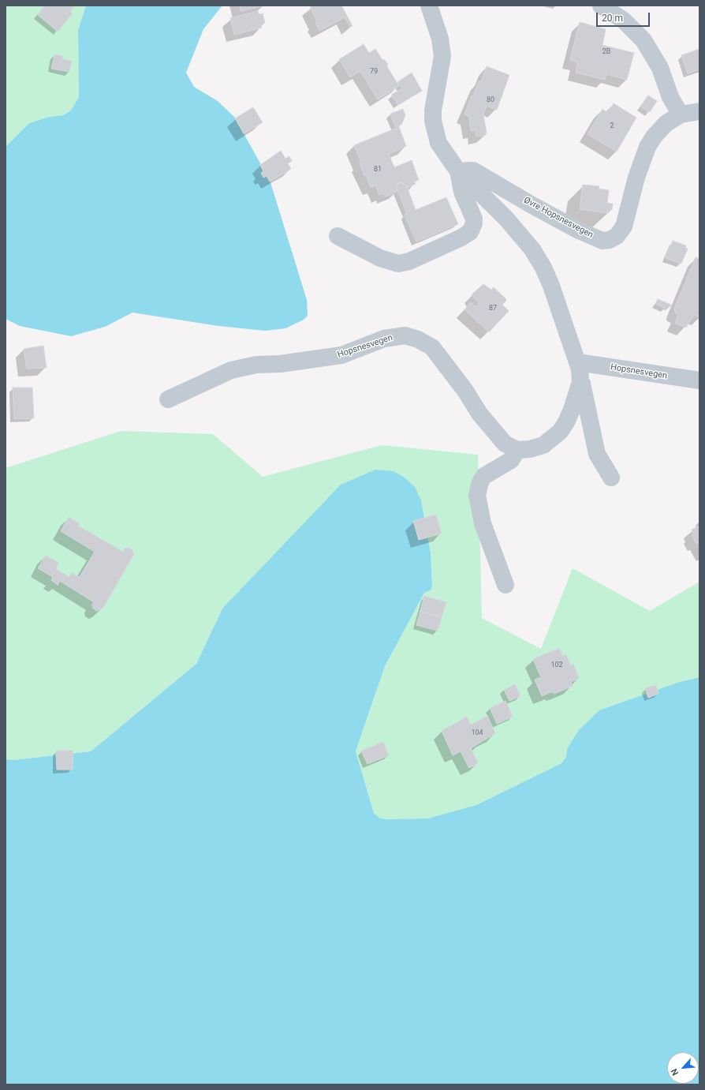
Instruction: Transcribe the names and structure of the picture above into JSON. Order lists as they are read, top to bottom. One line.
{"streets":{"street":["Øvre Hopsnesvegen","Hopsnesvegen"]},"house_numbers":["2B","79","80","2","81","87","102","104"],"scale_bar":"20 m","north":"bottom left"}
